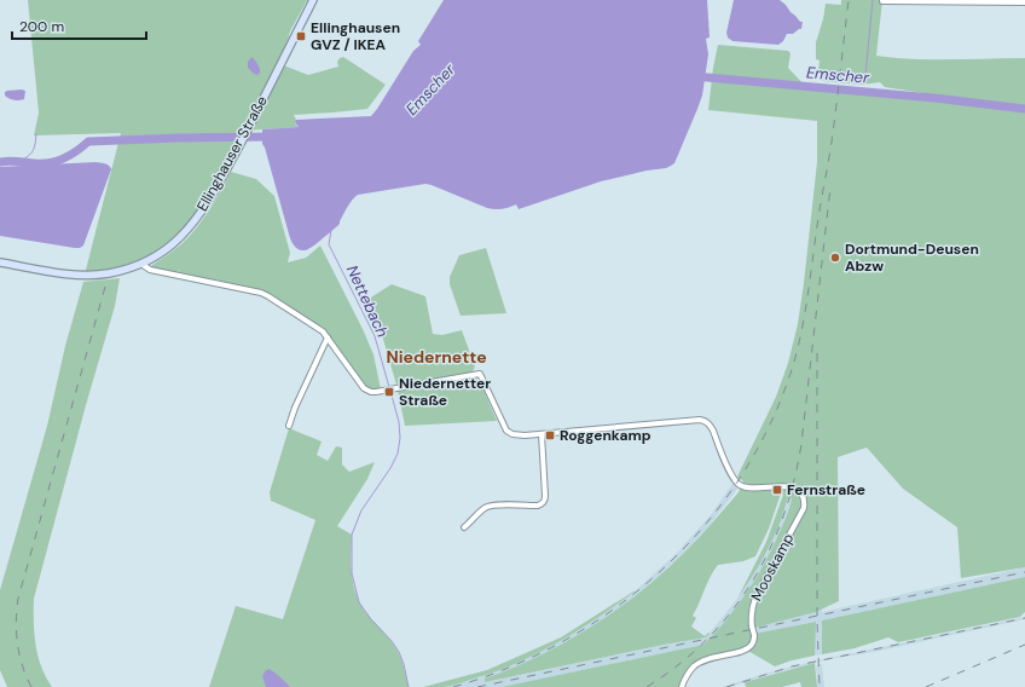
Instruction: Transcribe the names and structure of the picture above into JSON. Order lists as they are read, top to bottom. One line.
{"streets":{"main road":["Ellinghauser Straße"],"street":["Mooskamp"]},"districts":["Niedernette"],"water":["Emscher","Nettebach"],"places":{"transit":["Ellinghausen GVZ / IKEA","Niedernetter Straße","Roggenkamp","Fernstraße"],"other":["Dortmund-Deusen Abzw"]},"scale_bar":"200 m"}
